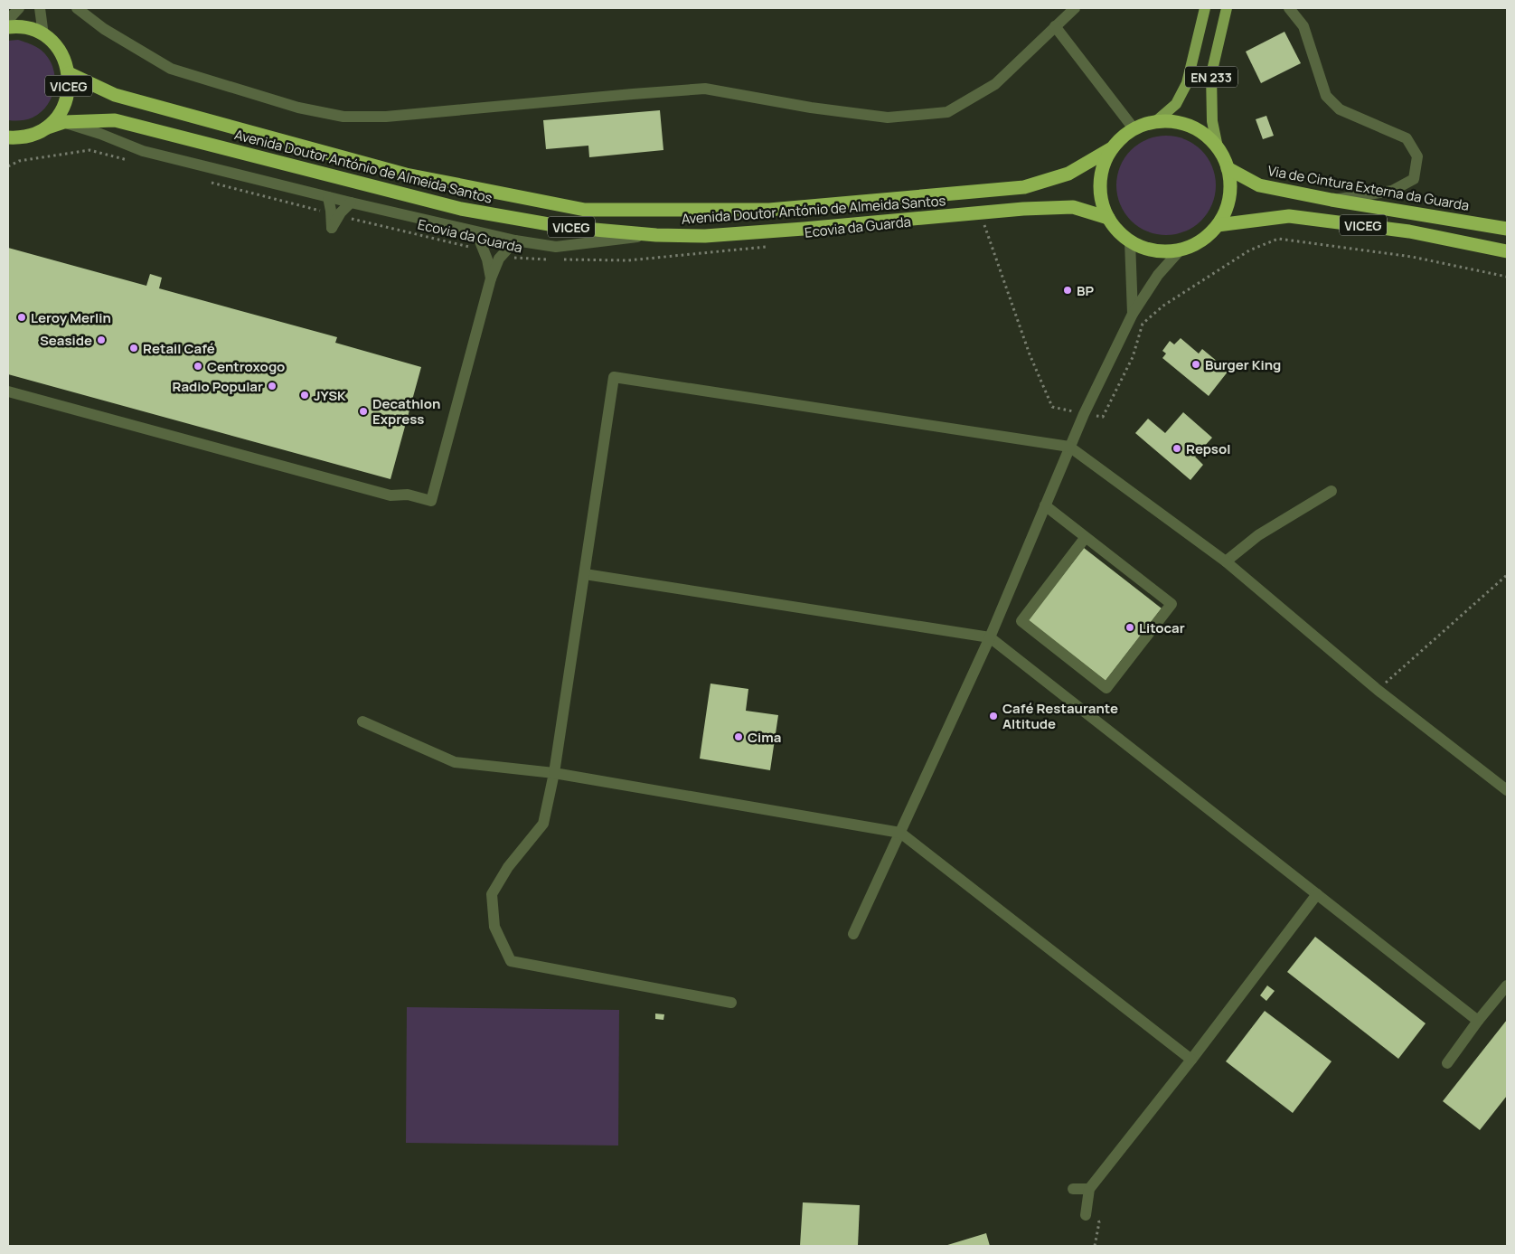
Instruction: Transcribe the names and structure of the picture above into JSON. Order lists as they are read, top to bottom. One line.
{"streets":{"highway":["VICEG","Avenida Doutor António de Almeida Santos","Via de Cintura Externa da Guarda"],"main road":["EN 233"],"path":["Ecovia da Guarda"]},"crossings":[["EN 233","VICEG"],["EN 233","Avenida Doutor António de Almeida Santos"],["EN 233","Via de Cintura Externa da Guarda"],["VICEG","Avenida Doutor António de Almeida Santos"],["VICEG","Via de Cintura Externa da Guarda"],["Avenida Doutor António de Almeida Santos","Via de Cintura Externa da Guarda"]],"places":["BP","Leroy Merlin","Seaside","Retail Café","Burger King","Centroxogo","Radio Popular","JYSK","Decathlon Express","Repsol","Litocar","Café Restaurante Altitude","Cima"]}
